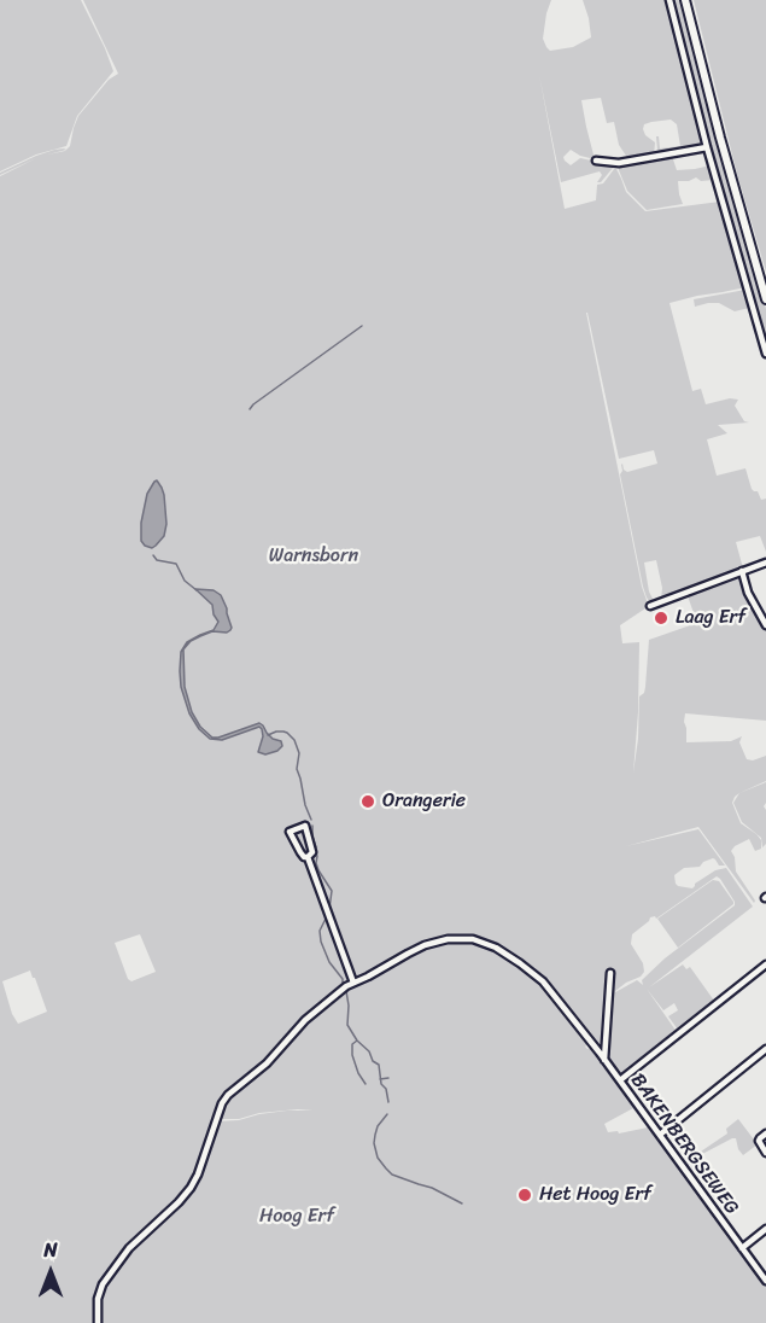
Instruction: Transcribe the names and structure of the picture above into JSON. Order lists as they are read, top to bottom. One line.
{"streets":{"street":["BAKENBERGSEWEG"]},"parks":["Warnsborn","Hoog Erf"],"places":["Laag Erf","Orangerie","Het Hoog Erf"],"north":"top"}
